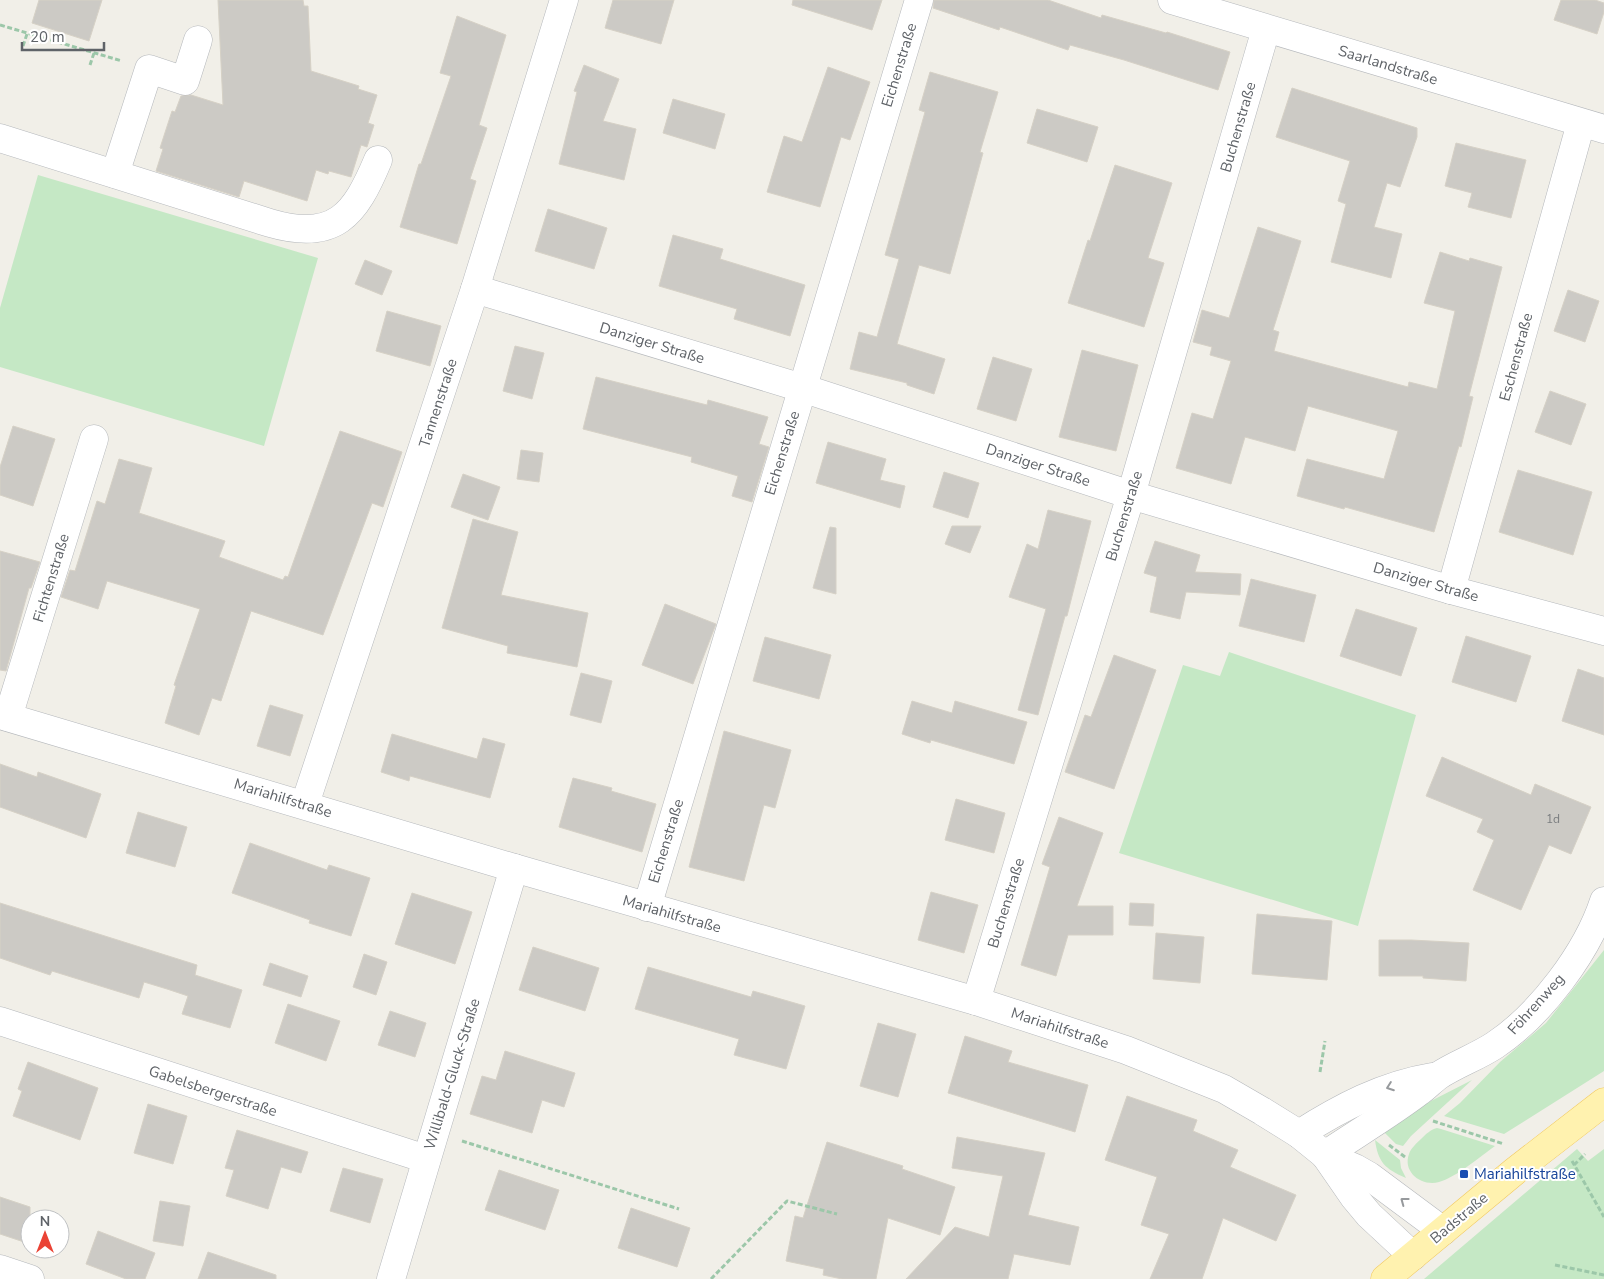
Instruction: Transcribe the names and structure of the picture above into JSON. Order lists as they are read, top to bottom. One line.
{"streets":{"main road":["Badstraße"],"street":["Eichenstraße","Saarlandstraße","Buchenstraße","Danziger Straße","Eschenstraße","Tannenstraße","Fichtenstraße","Mariahilfstraße","Föhrenweg","Willibald-Gluck-Straße","Gabelsbergerstraße"]},"crossings":[["Eichenstraße","Danziger Straße"],["Eichenstraße","Mariahilfstraße"],["Saarlandstraße","Buchenstraße"],["Saarlandstraße","Eschenstraße"],["Buchenstraße","Danziger Straße"],["Buchenstraße","Mariahilfstraße"],["Danziger Straße","Eschenstraße"],["Danziger Straße","Tannenstraße"],["Tannenstraße","Mariahilfstraße"],["Fichtenstraße","Mariahilfstraße"],["Mariahilfstraße","Föhrenweg"],["Mariahilfstraße","Willibald-Gluck-Straße"],["Mariahilfstraße","Badstraße"],["Willibald-Gluck-Straße","Gabelsbergerstraße"]],"places":{"transit":["Mariahilfstraße"]},"house_numbers":["1d"],"scale_bar":"20 m","north":"top"}
